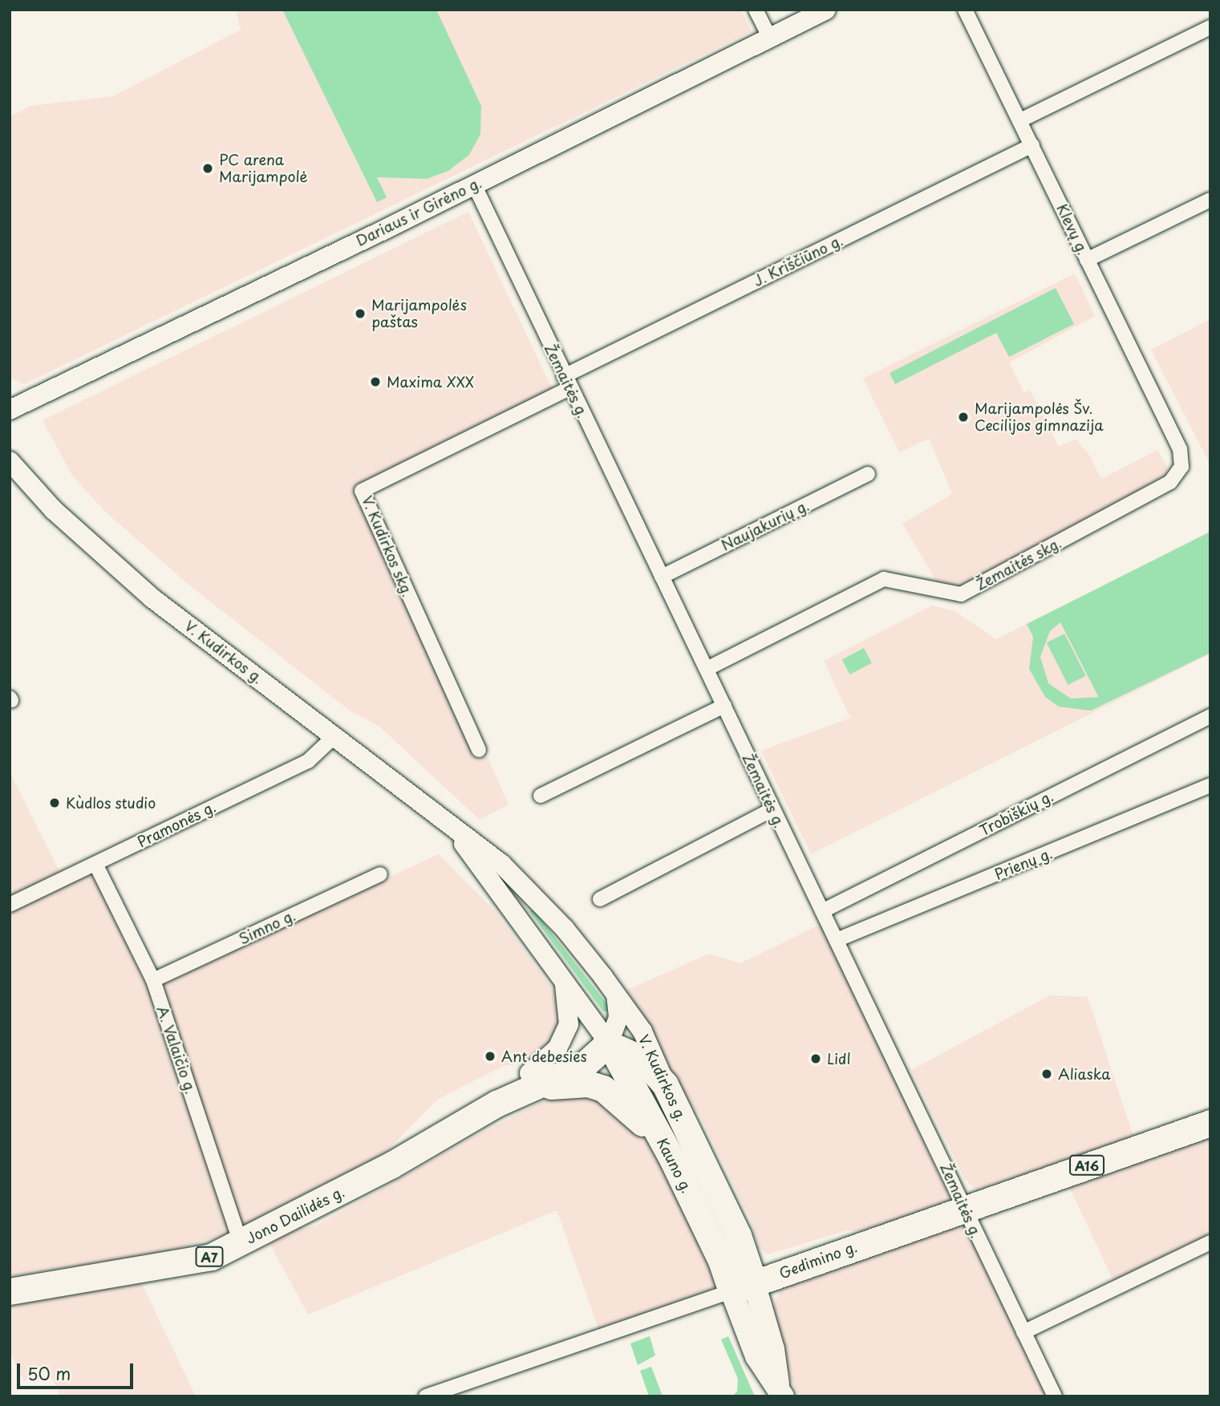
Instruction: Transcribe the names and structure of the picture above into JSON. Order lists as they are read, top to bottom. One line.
{"streets":{"highway":["V. Kudirkos g.","Kauno g.","A16","Jono Dailidės g.","A7","Gedimino g."],"main road":["Dariaus ir Girėno g."],"street":["Klevų g.","J. Kriščiūno g.","Žemaitės g.","Naujakurių g.","V. Kudirkos skg.","Žemaitės skg.","Trobiškių g.","Pramonės g.","Prienų g.","Simno g.","A. Valaičio g."]},"crossings":[["Dariaus ir Girėno g.","Žemaitės g."],["Klevų g.","J. Kriščiūno g."],["Klevų g.","Žemaitės skg."],["J. Kriščiūno g.","Žemaitės g."],["J. Kriščiūno g.","V. Kudirkos skg."],["Žemaitės g.","Naujakurių g."],["Žemaitės g.","V. Kudirkos skg."],["Žemaitės g.","Žemaitės skg."],["Žemaitės g.","Trobiškių g."],["Žemaitės g.","Prienų g."],["Žemaitės g.","Gedimino g."],["V. Kudirkos g.","Pramonės g."],["V. Kudirkos g.","Kauno g."],["V. Kudirkos g.","Gedimino g."],["Pramonės g.","A. Valaičio g."],["Simno g.","A. Valaičio g."],["A. Valaičio g.","Jono Dailidės g."],["Kauno g.","Gedimino g."]],"places":["PC arena Marijampolė","Marijampolės paštas","Maxima XXX","Marijampolės Šv. Cecilijos gimnazija","Kùdlos studio","Ant debesies","Lidl","Aliaska"],"scale_bar":"50 m"}
